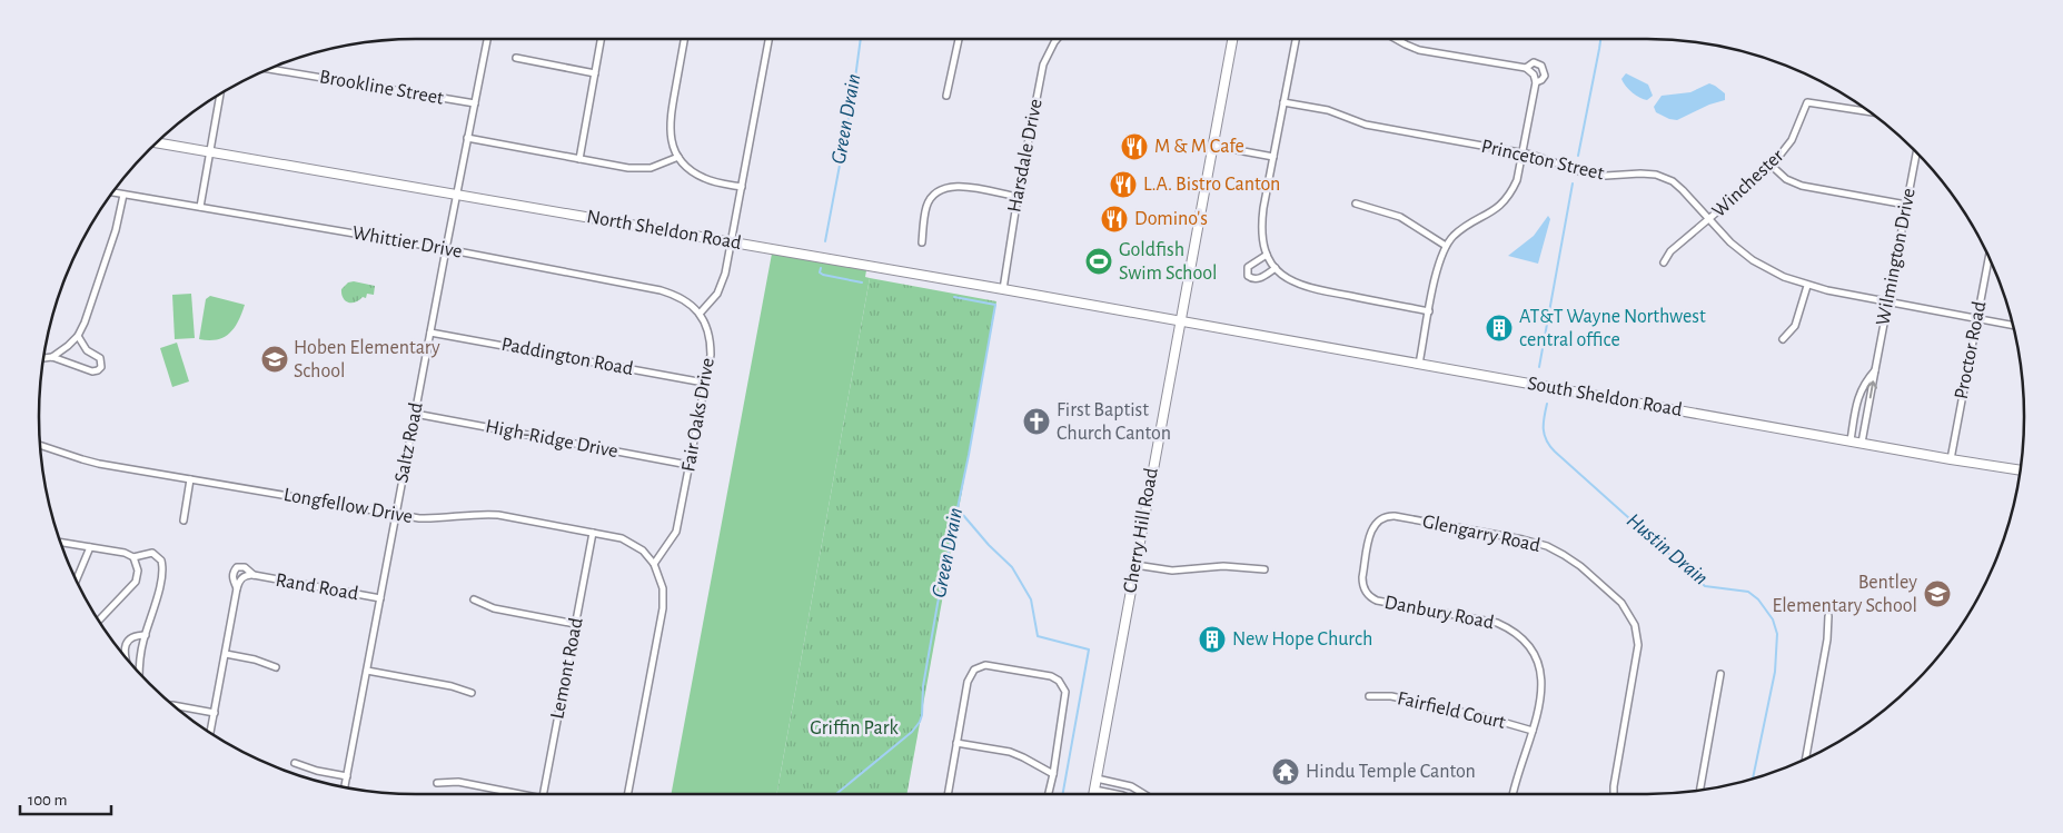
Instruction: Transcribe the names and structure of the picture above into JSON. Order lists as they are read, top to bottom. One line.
{"streets":{"street":["Brookline Street","Harsdale Drive","Princeton Street","Winchester","North Sheldon Road","Whittier Drive","Wilmington Drive","Proctor Road","Paddington Road","South Sheldon Road","Fair Oaks Drive","High-Ridge Drive","Saltz Road","Longfellow Drive","Cherry Hill Road","Glengarry Road","Rand Road","Danbury Road","Lemont Road","Fairfield Court"]},"crossings":[["Brookline Street","Saltz Road"],["Harsdale Drive","North Sheldon Road"],["Princeton Street","Winchester"],["Princeton Street","Wilmington Drive"],["Princeton Street","Proctor Road"],["North Sheldon Road","South Sheldon Road"],["North Sheldon Road","Saltz Road"],["North Sheldon Road","Cherry Hill Road"],["Whittier Drive","Fair Oaks Drive"],["Whittier Drive","Saltz Road"],["Wilmington Drive","South Sheldon Road"],["Proctor Road","South Sheldon Road"],["Paddington Road","Fair Oaks Drive"],["Paddington Road","Saltz Road"],["South Sheldon Road","Cherry Hill Road"],["Fair Oaks Drive","High-Ridge Drive"],["Fair Oaks Drive","Longfellow Drive"],["High-Ridge Drive","Saltz Road"],["Saltz Road","Longfellow Drive"],["Saltz Road","Rand Road"],["Longfellow Drive","Lemont Road"],["Glengarry Road","Danbury Road"],["Danbury Road","Fairfield Court"]],"water":["Green Drain","Hustin Drain"],"parks":["Griffin Park"],"places":{"restaurant":["M & M Cafe","L.A. Bistro Canton","Domino's"],"sports":["Goldfish Swim School"],"building":["AT&T Wayne Northwest central office","New Hope Church"],"school or university":["Hoben Elementary School","Bentley Elementary School"],"church":["First Baptist Church Canton"],"temple":["Hindu Temple Canton"]},"scale_bar":"100 m"}
